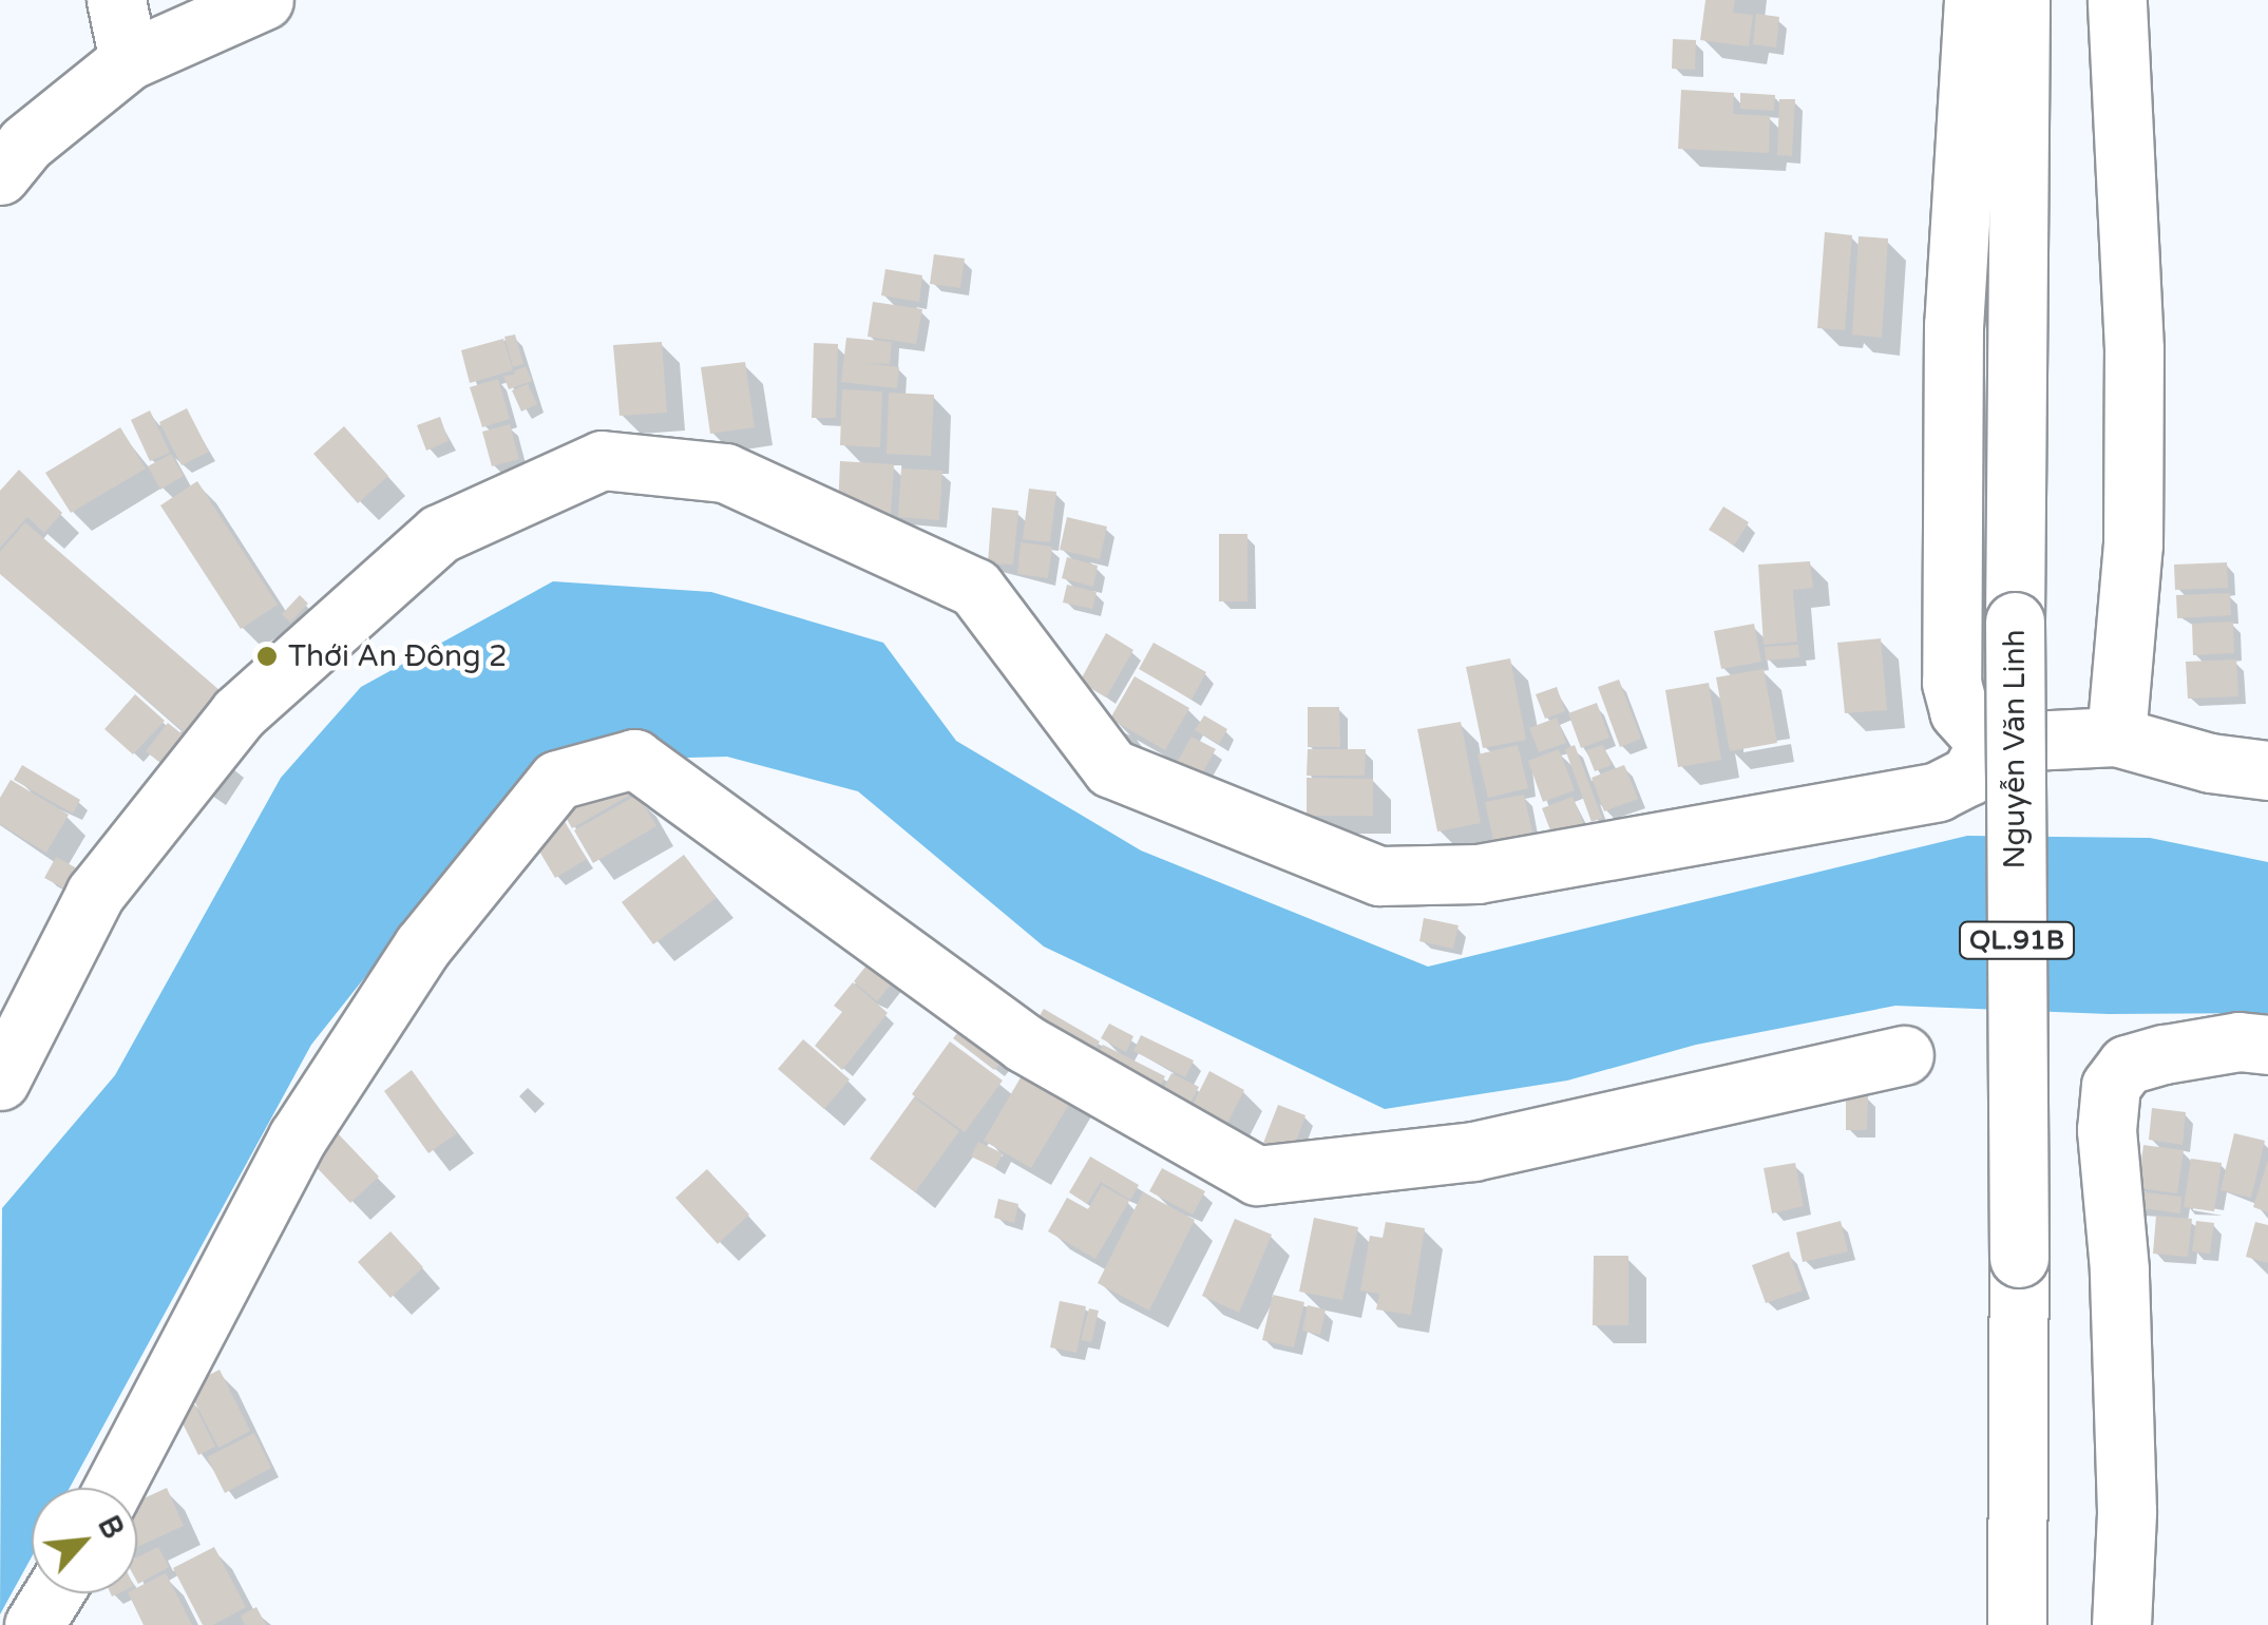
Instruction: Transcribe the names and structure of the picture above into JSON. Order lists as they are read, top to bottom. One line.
{"streets":{"main road":["Nguyễn Văn Linh","QL.91B"]},"places":["Thới An Đông 2"],"north":"top right"}
